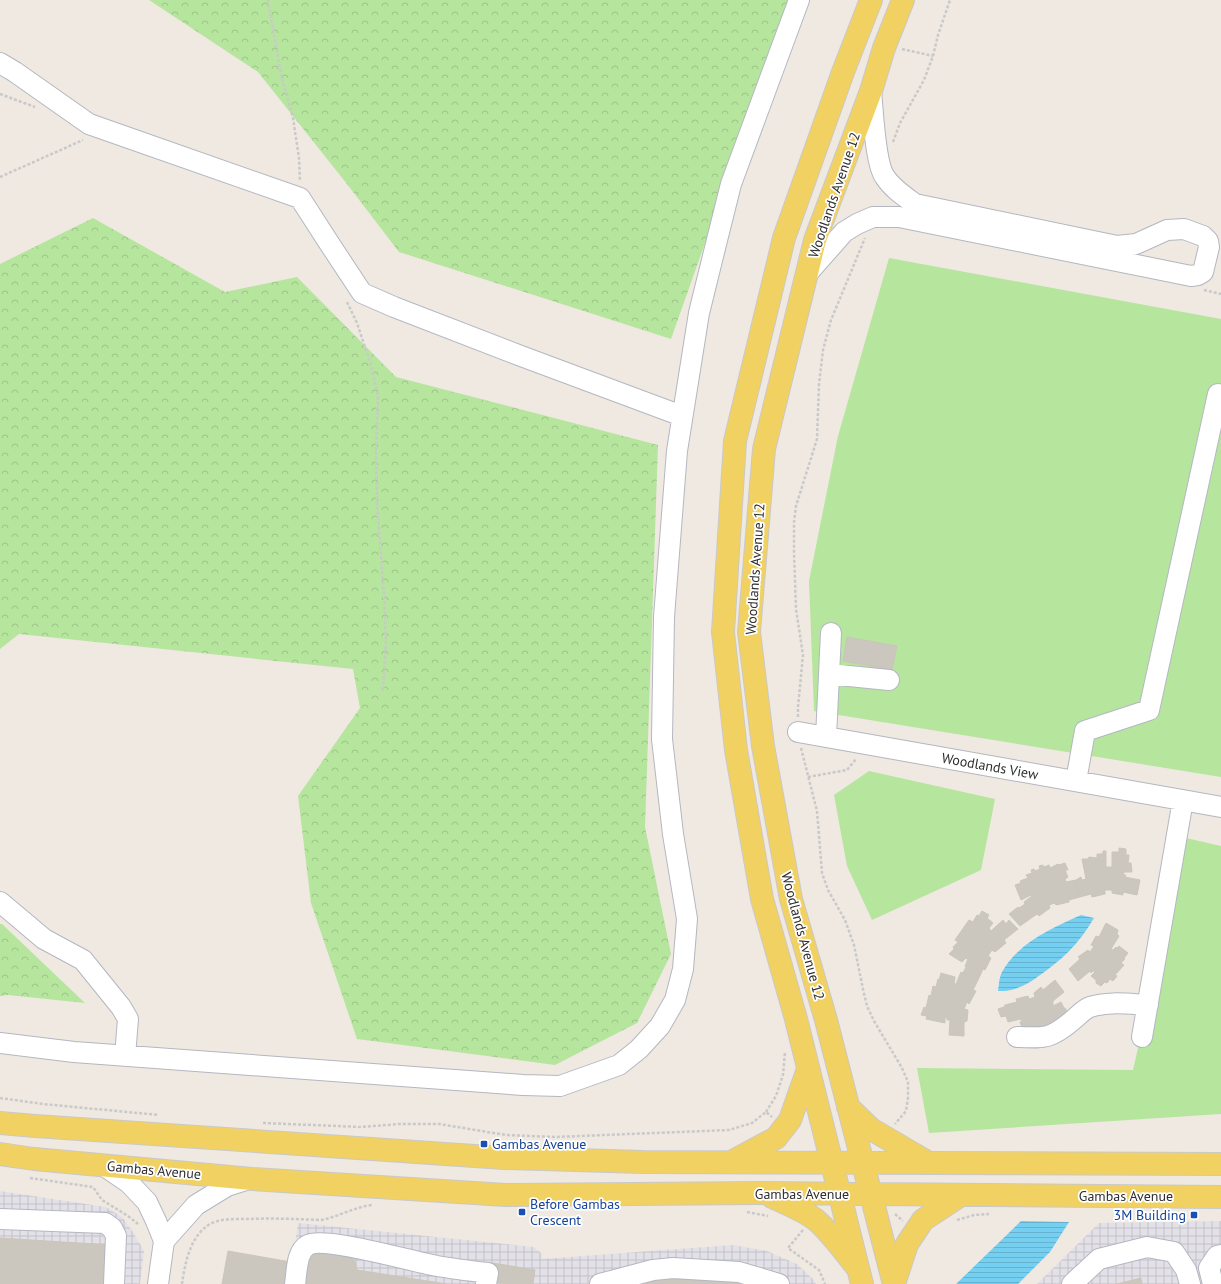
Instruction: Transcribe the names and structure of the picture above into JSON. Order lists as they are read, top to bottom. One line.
{"streets":{"main road":["Woodlands Avenue 12","Gambas Avenue"],"street":["Woodlands View"]},"crossings":[["Woodlands Avenue 12","Gambas Avenue"]],"places":{"transit":["Gambas Avenue","Before Gambas Crescent","3M Building"]}}
